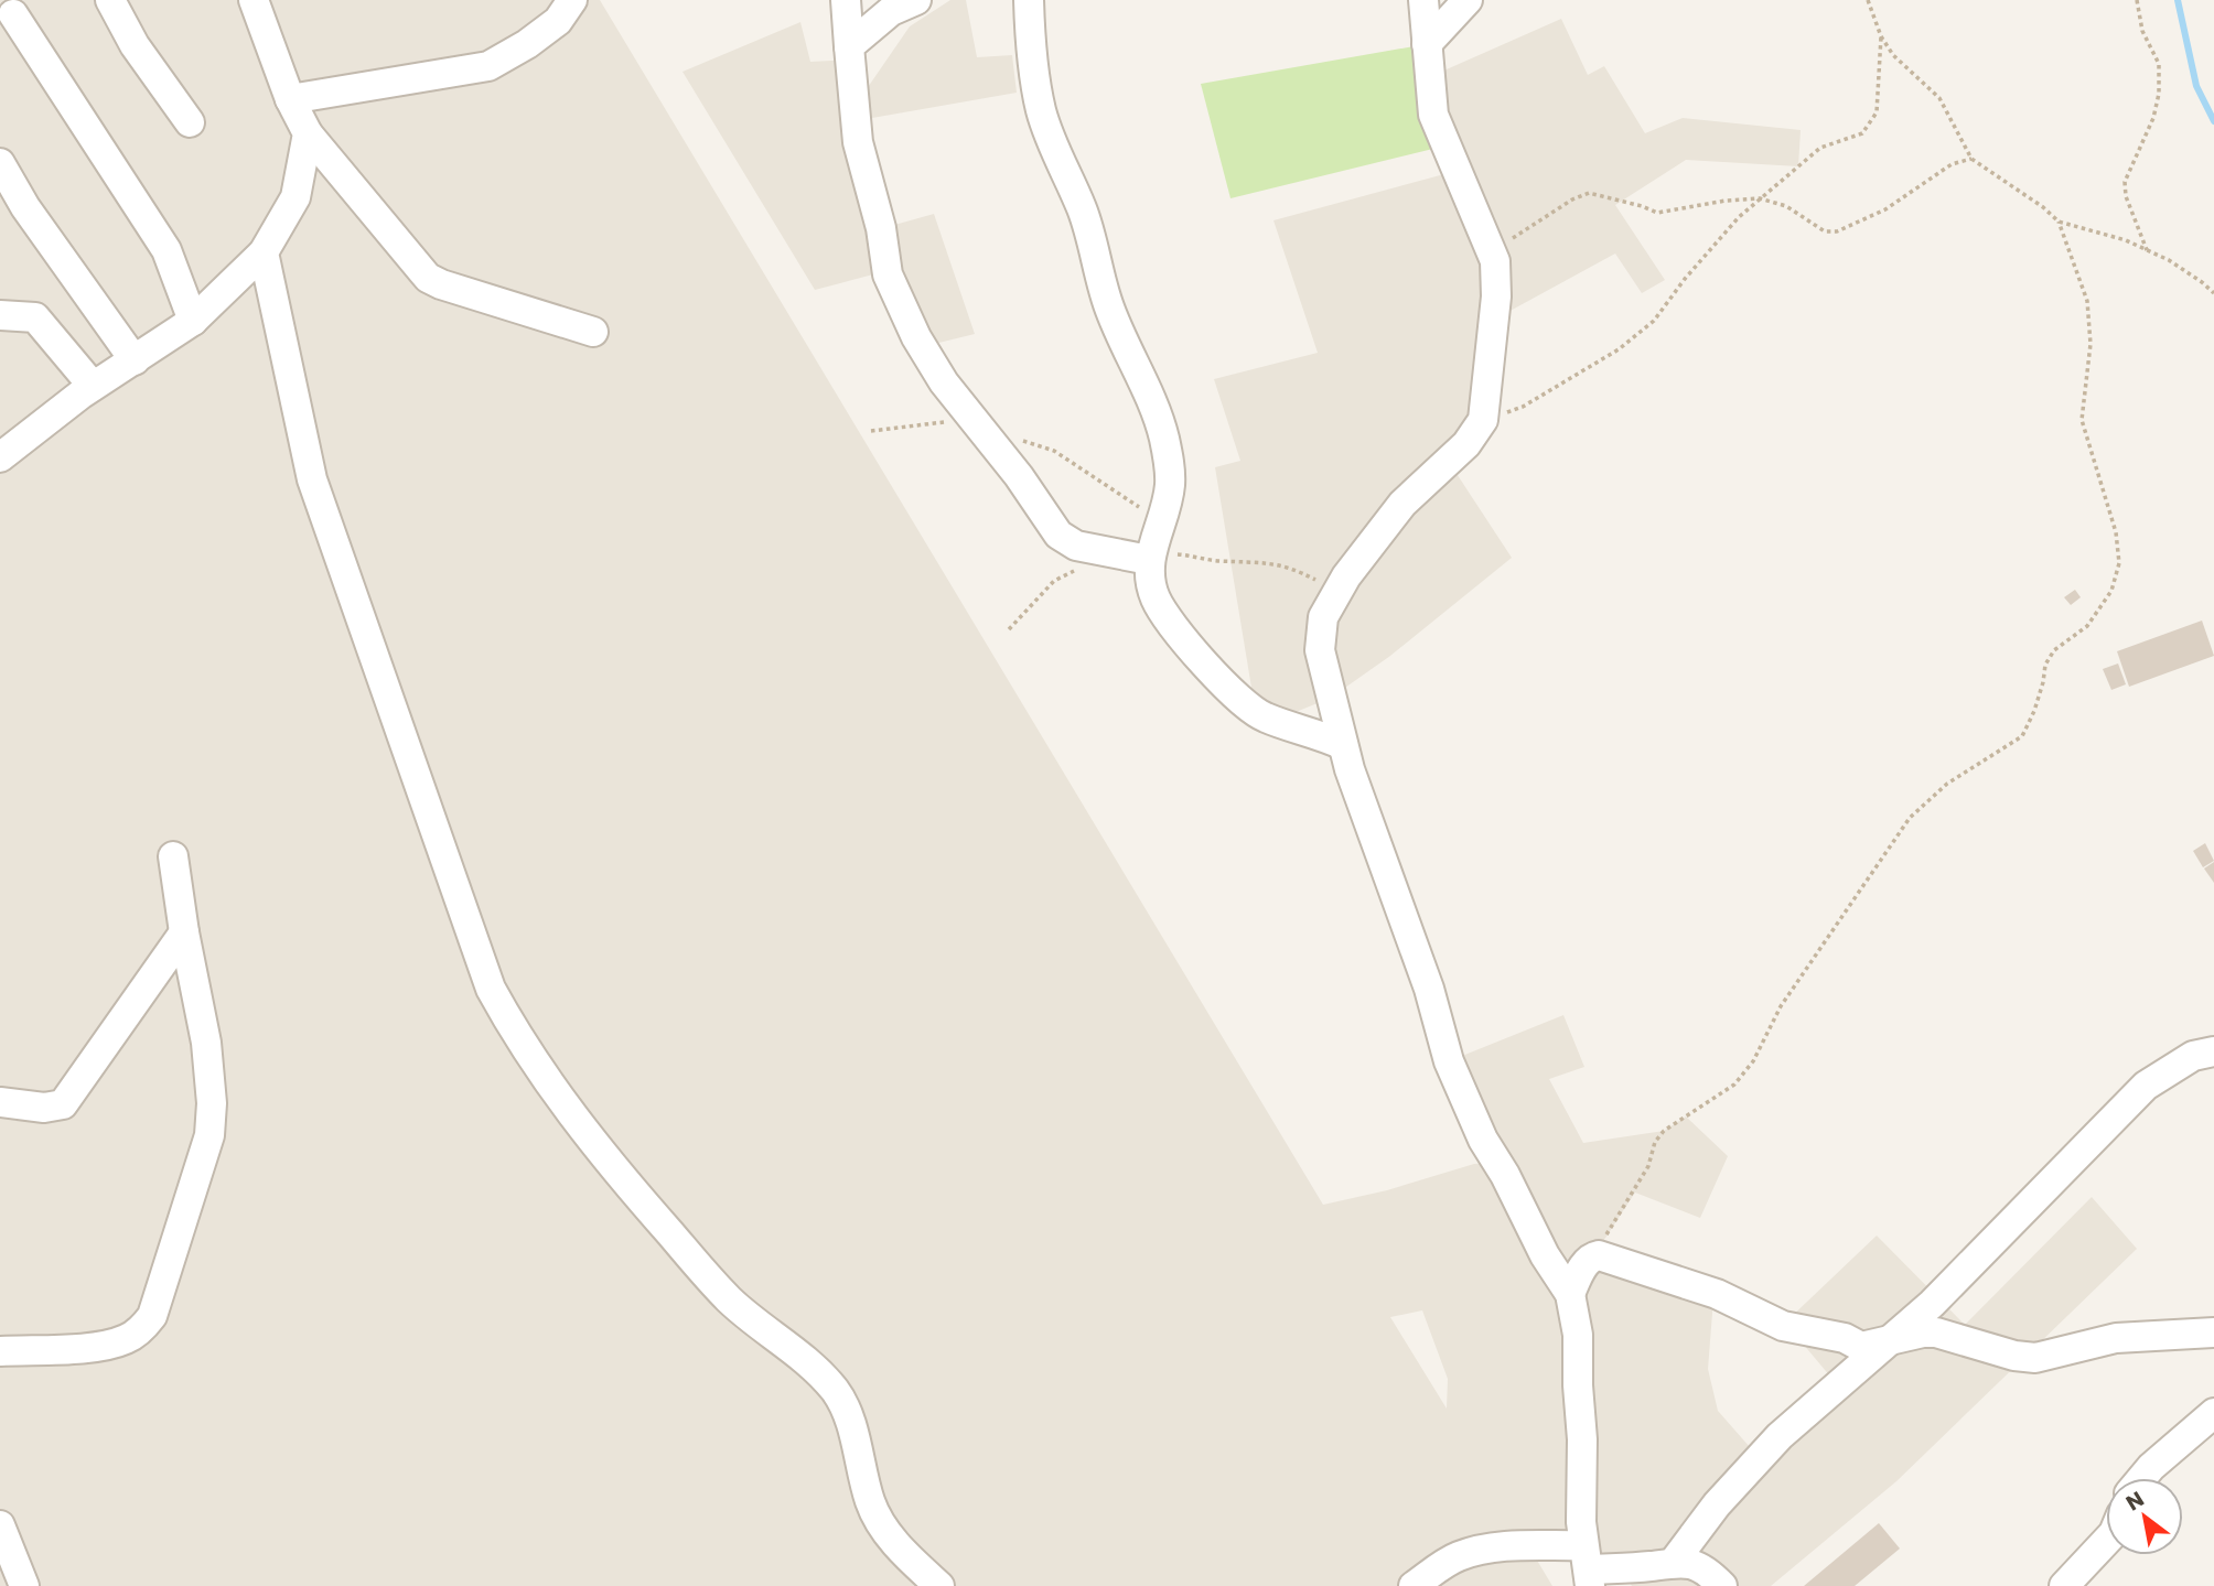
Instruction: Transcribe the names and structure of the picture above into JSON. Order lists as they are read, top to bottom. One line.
{"north":"top left"}
